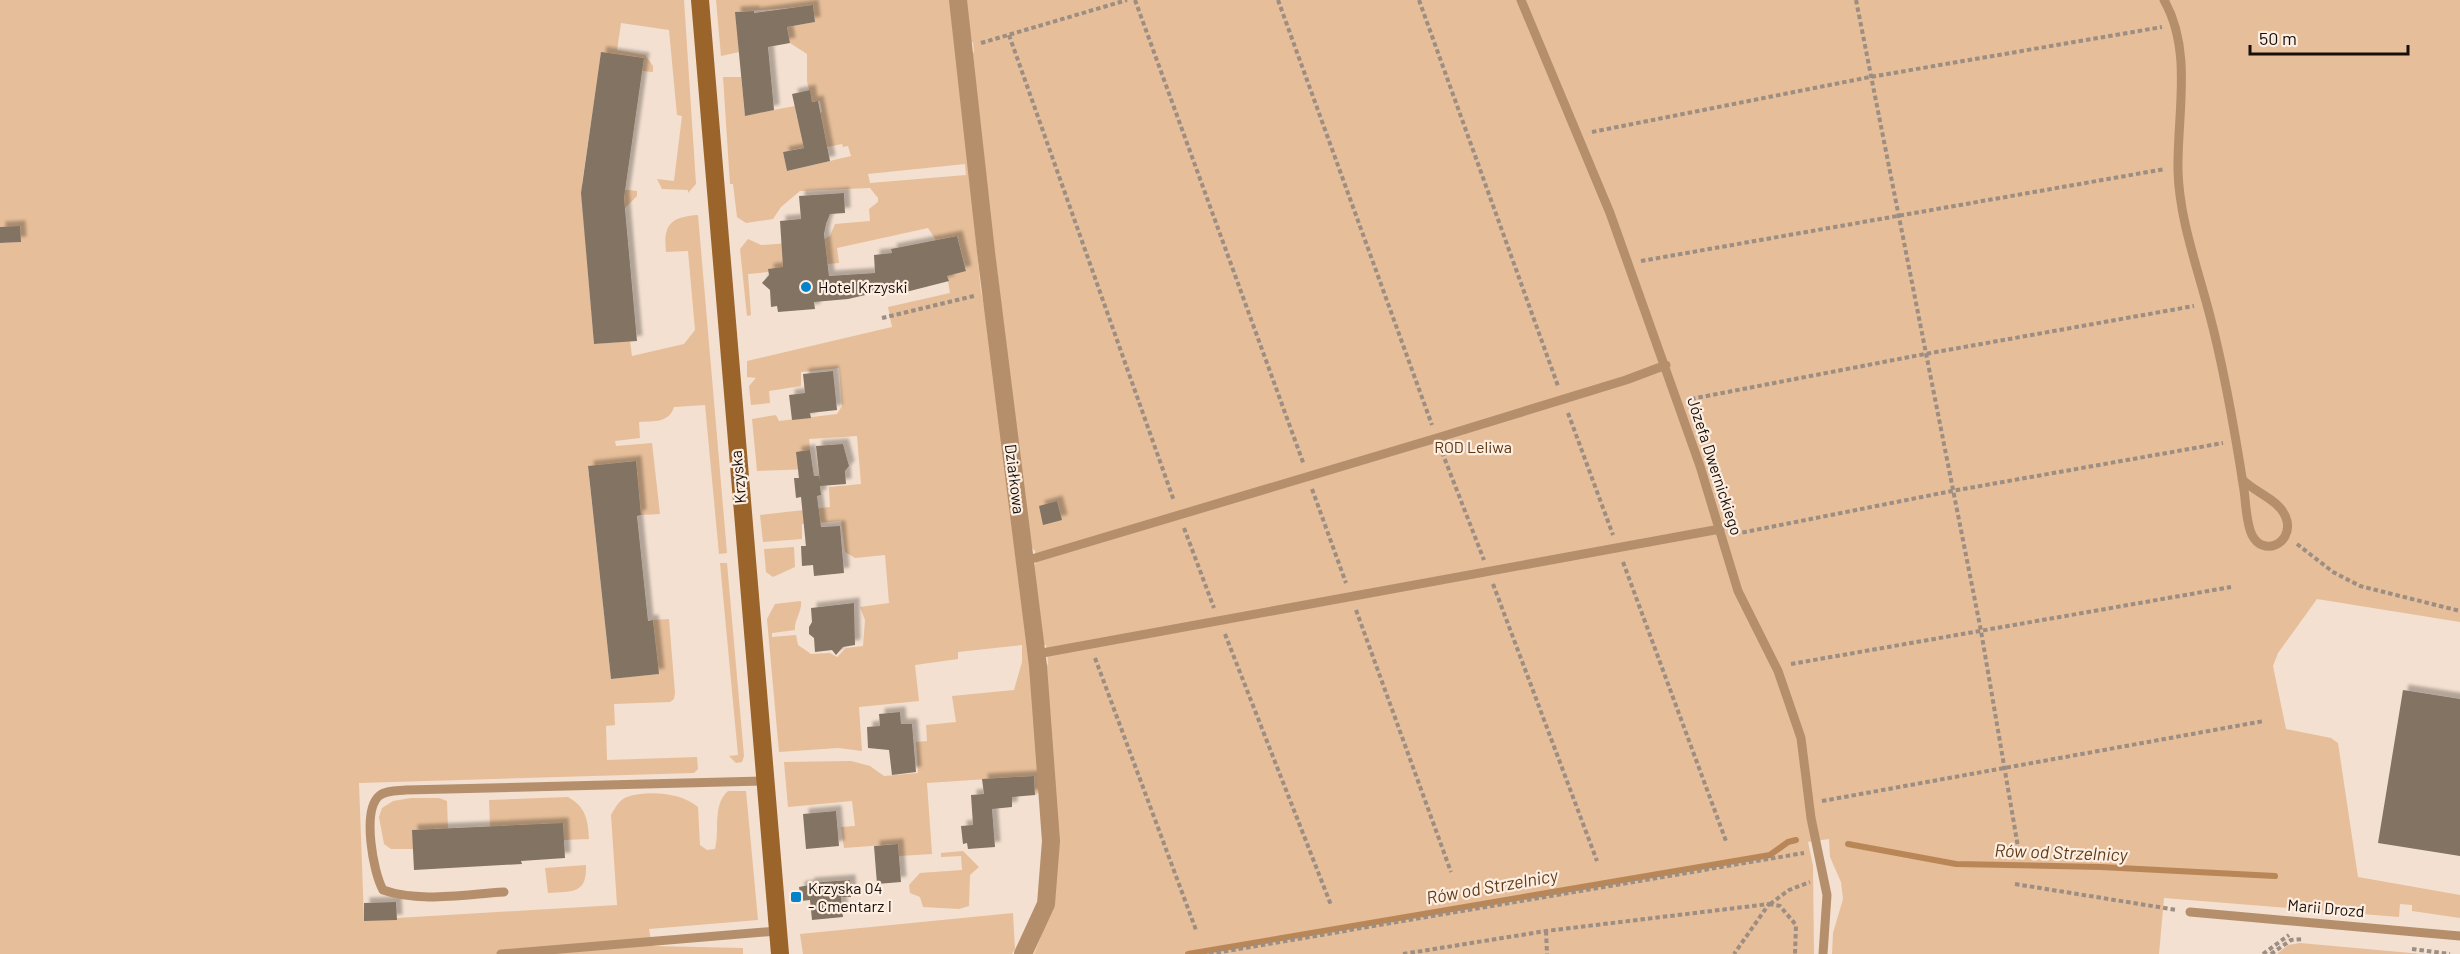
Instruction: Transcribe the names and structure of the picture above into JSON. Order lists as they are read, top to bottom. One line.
{"streets":{"street":["Krzyska","Działkowa"],"lane":["Józefa Dwernickiego","Marii Drozd"]},"water":["Rów od Strzelnicy"],"parks":["ROD Leliwa"],"places":{"other":["Hotel Krzyski"],"transit":["Krzyska 04 - Cmentarz I"]},"scale_bar":"50 m"}
